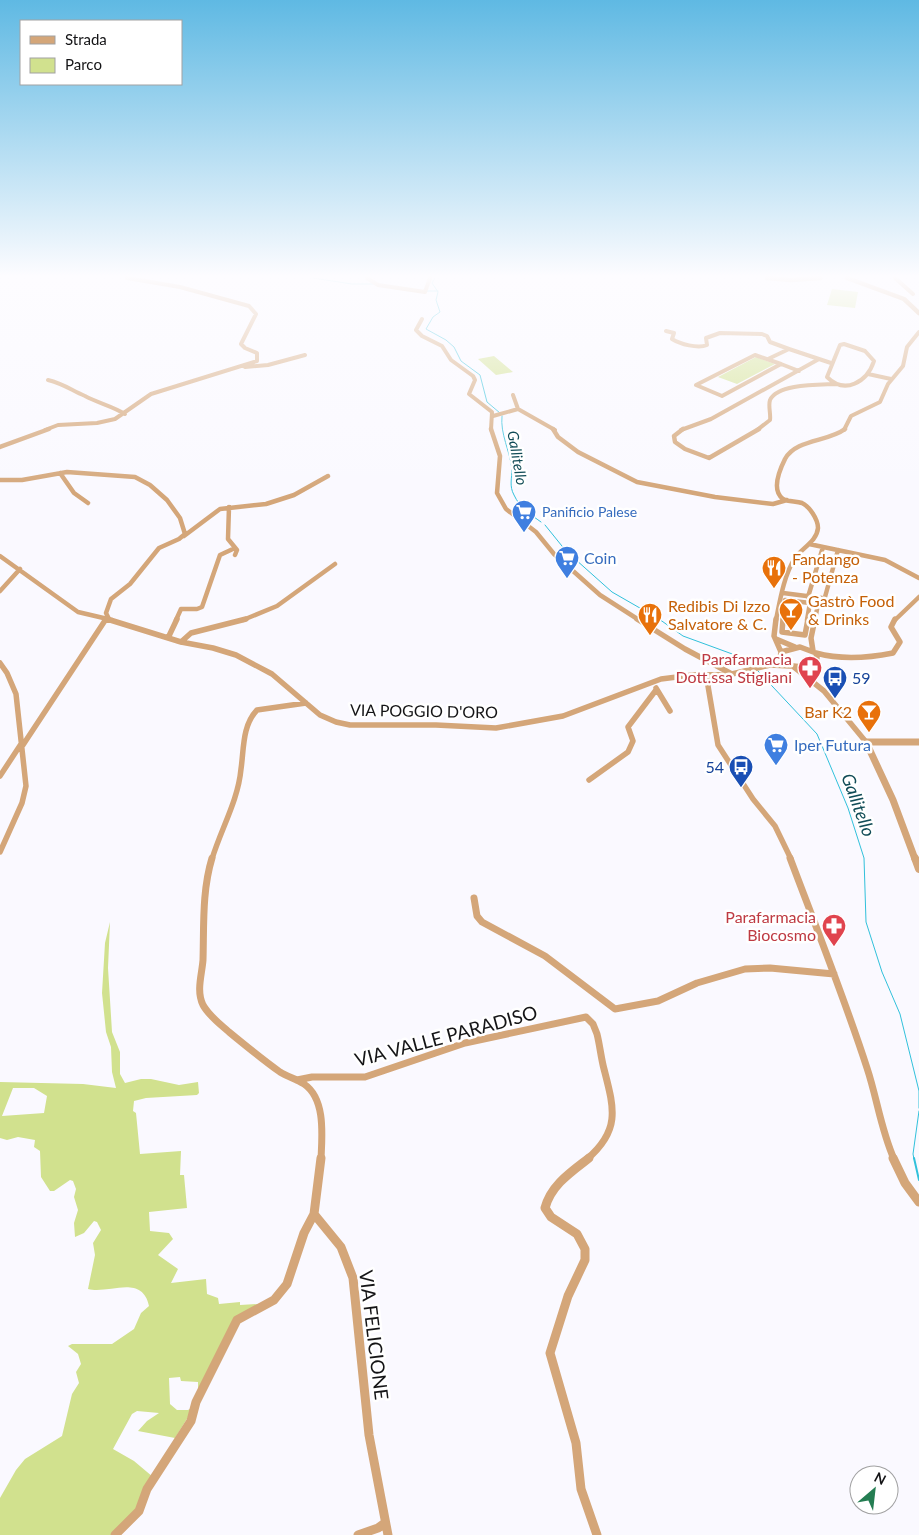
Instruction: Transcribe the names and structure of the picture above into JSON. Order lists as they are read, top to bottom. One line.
{"streets":{"street":["VIA POGGIO D'ORO","VIA VALLE PARADISO","VIA FELICIONE"]},"water":["Gallitello"],"places":{"supermarket":["Panificio Palese","Coin","Iper Futura"],"restaurant":["Fandango - Potenza","Redibis Di Izzo Salvatore & C."],"bar":["Gastrò Food & Drinks","Bar K2"],"pharmacy":["Parafarmacia Dott.ssa Stigliani","Parafarmacia Biocosmo"],"bus stop":["59","54"]},"legend":["Strada","Parco"],"north":"top right"}
